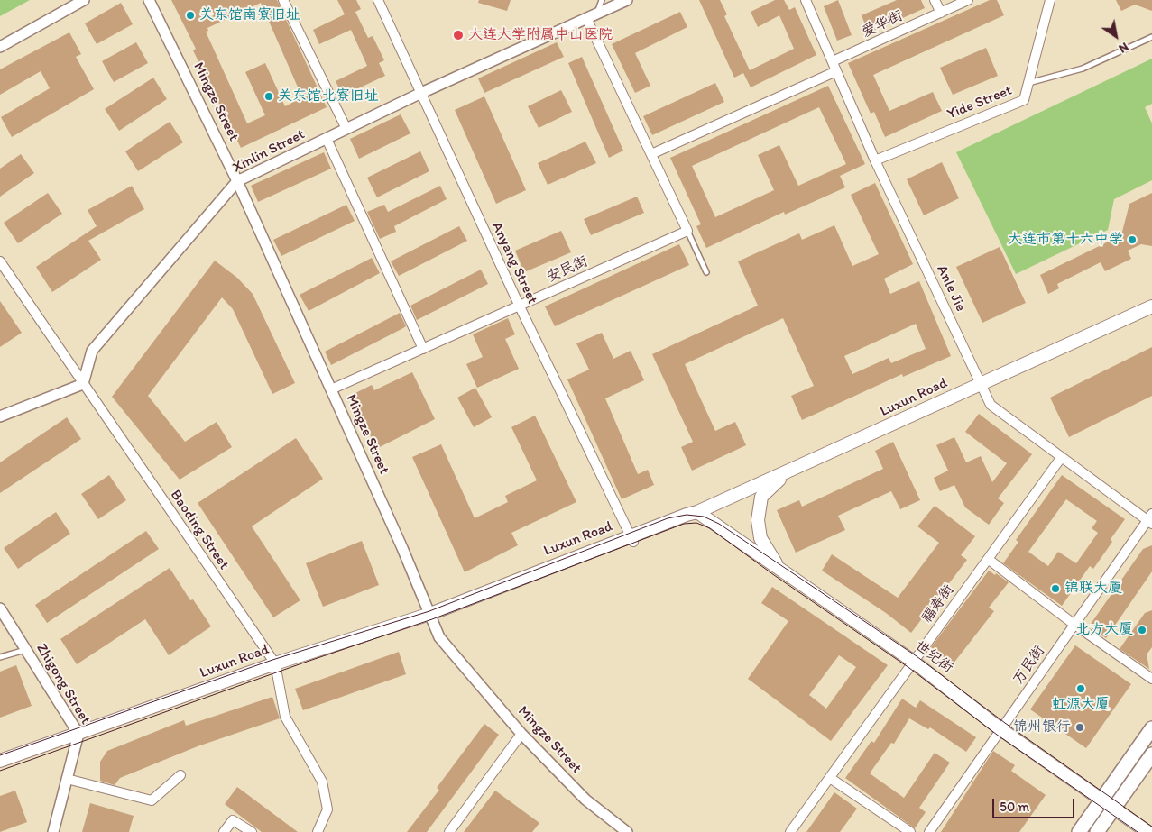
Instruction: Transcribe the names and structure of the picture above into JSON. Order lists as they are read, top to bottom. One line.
{"streets":{"main road":["Luxun Road","世纪街"],"street":["爱华街","Mingze Street","Yide Street","Xinlin Street","Anyang Street","安民街","Anle Jie","Baoding Street","福寿街","万民街","Zhigong Street"]},"crossings":[["爱华街","Anle Jie"],["Mingze Street","Xinlin Street"],["Mingze Street","安民街"],["Mingze Street","Luxun Road"],["Yide Street","Anle Jie"],["Xinlin Street","Anyang Street"],["Xinlin Street","Baoding Street"],["Anyang Street","安民街"],["Anyang Street","Luxun Road"],["Anle Jie","Luxun Road"],["Anle Jie","福寿街"],["Anle Jie","万民街"],["Luxun Road","Baoding Street"],["Luxun Road","世纪街"],["Luxun Road","Zhigong Street"],["福寿街","世纪街"],["世纪街","万民街"]],"places":["关东馆南寮旧址","大连大学附属中山医院","关东馆北寮旧址","大连市第十六中学","锦联大厦","北方大厦","虹源大厦","锦州银行"],"scale_bar":"50 m","north":"bottom right"}
